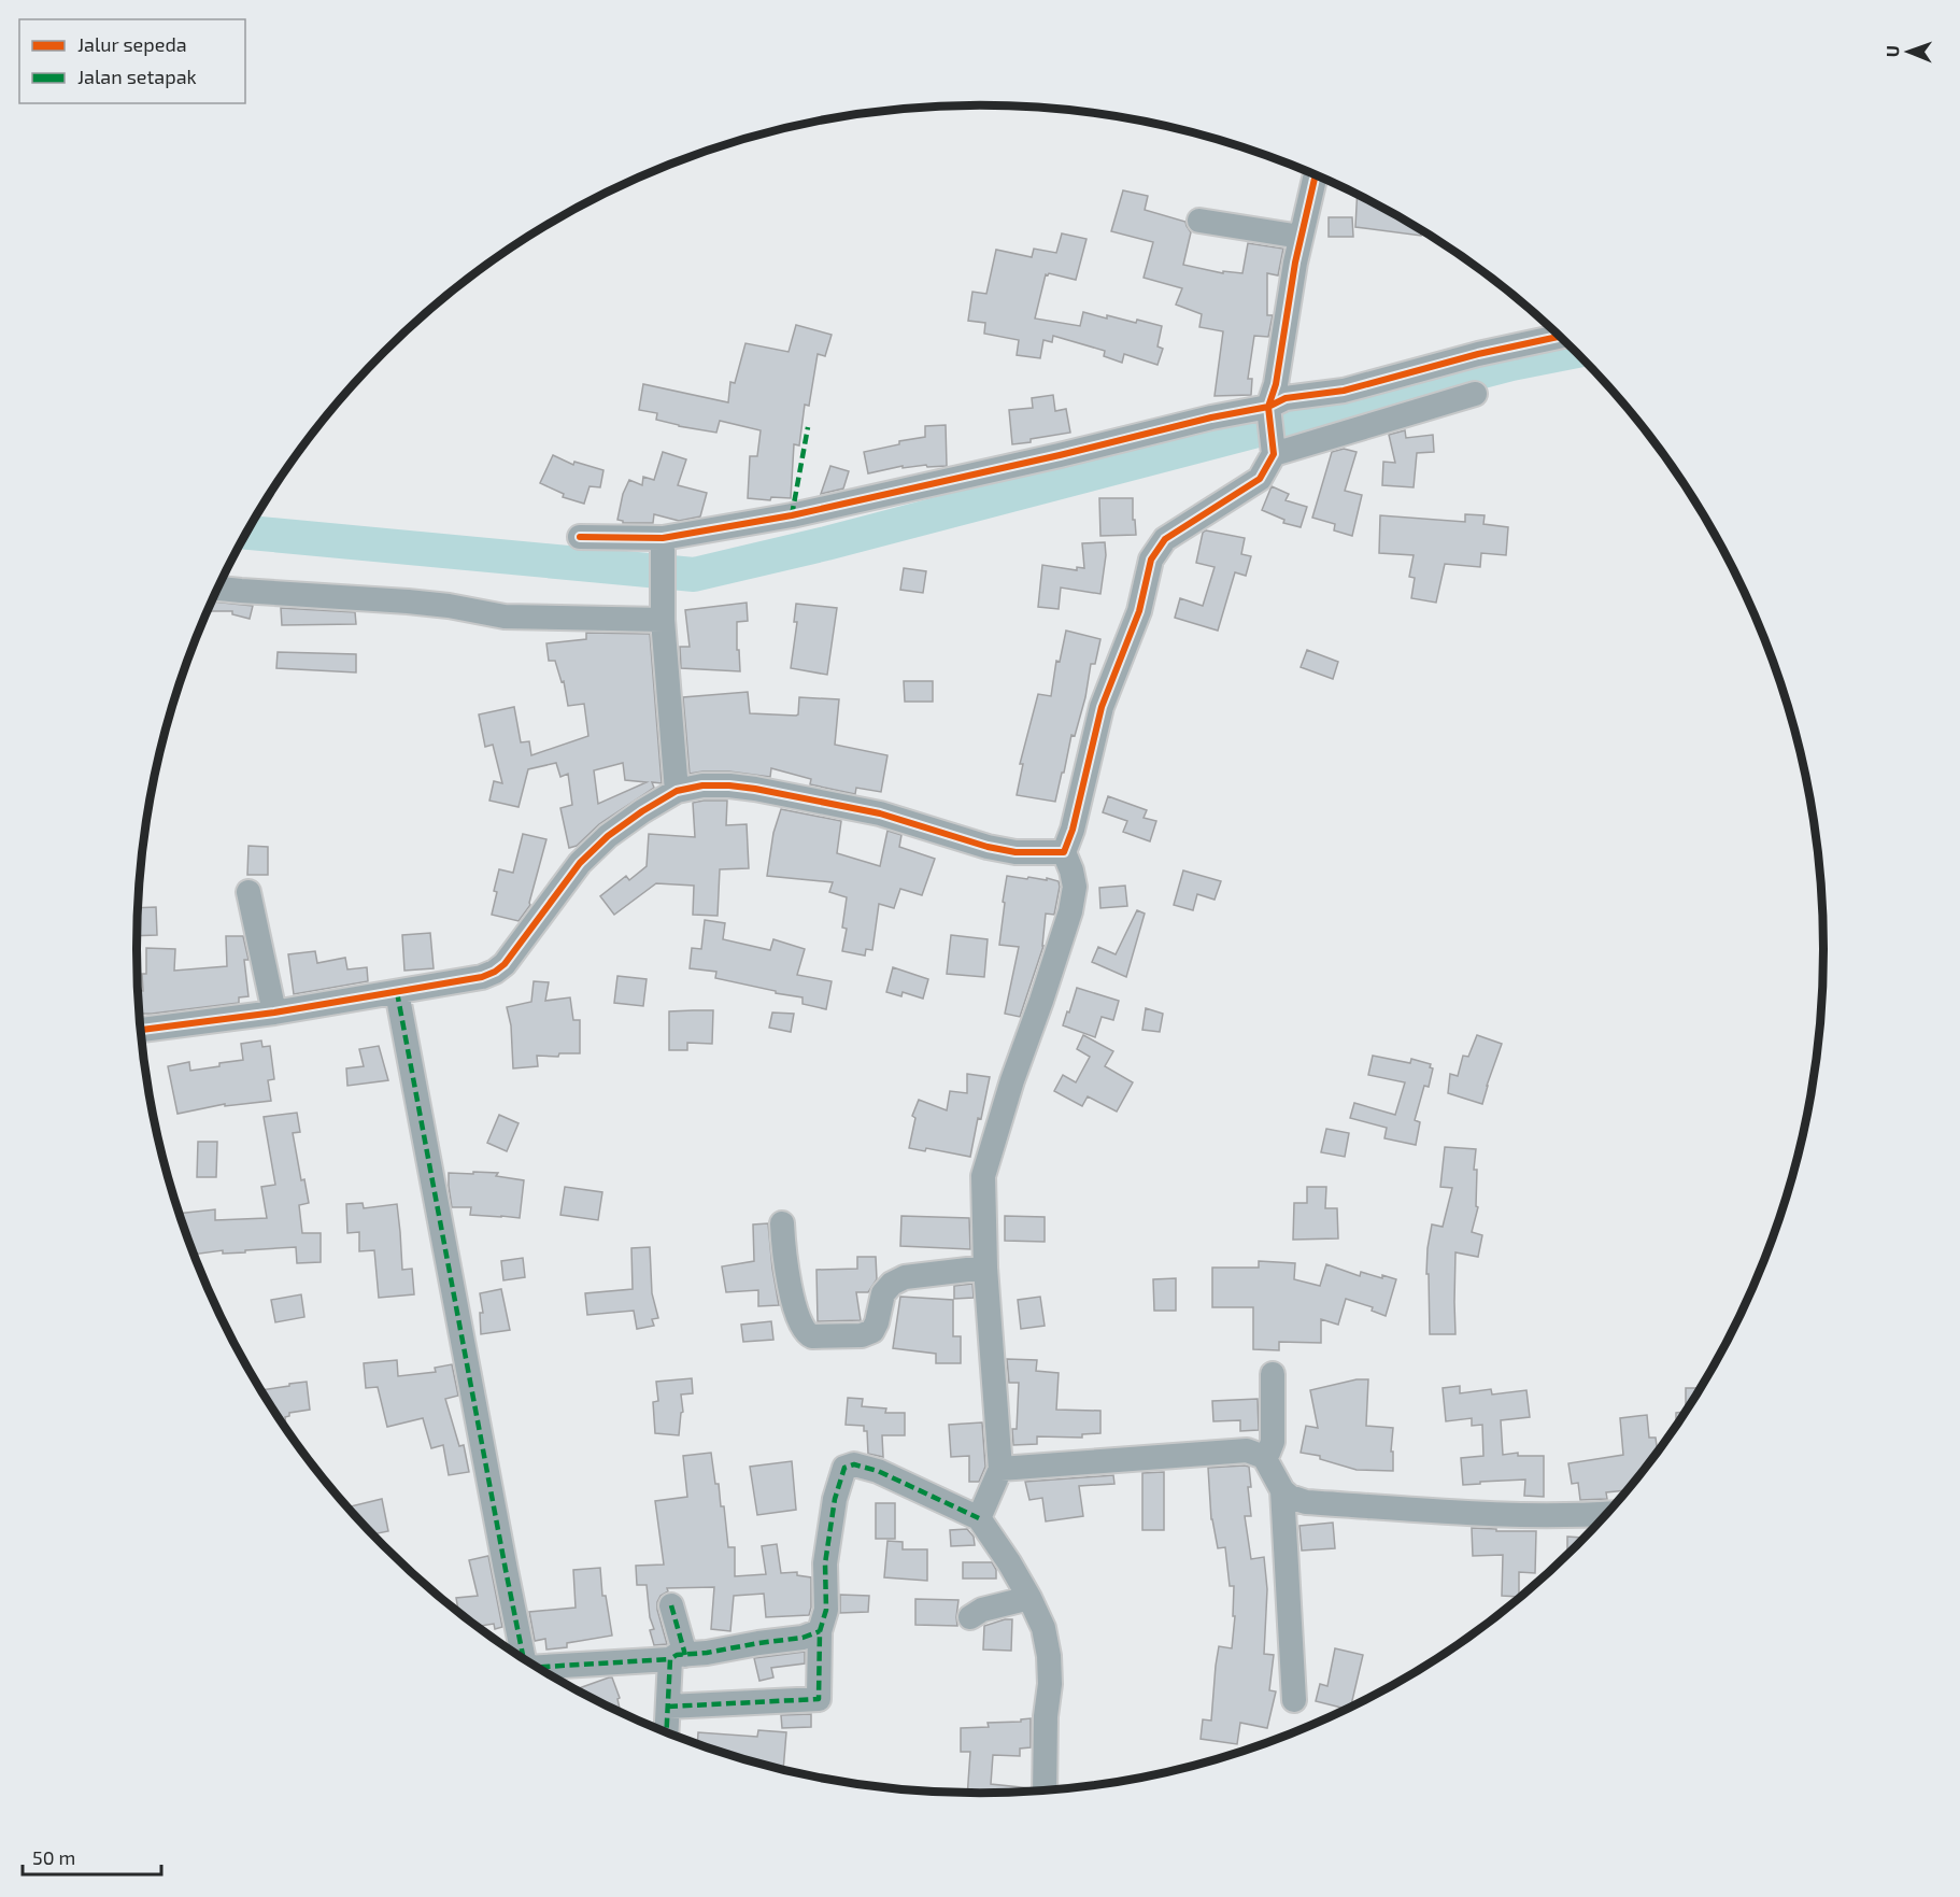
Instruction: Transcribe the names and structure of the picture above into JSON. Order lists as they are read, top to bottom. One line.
{"legend":["Jalur sepeda","Jalan setapak"],"scale_bar":"50 m","north":"left"}
